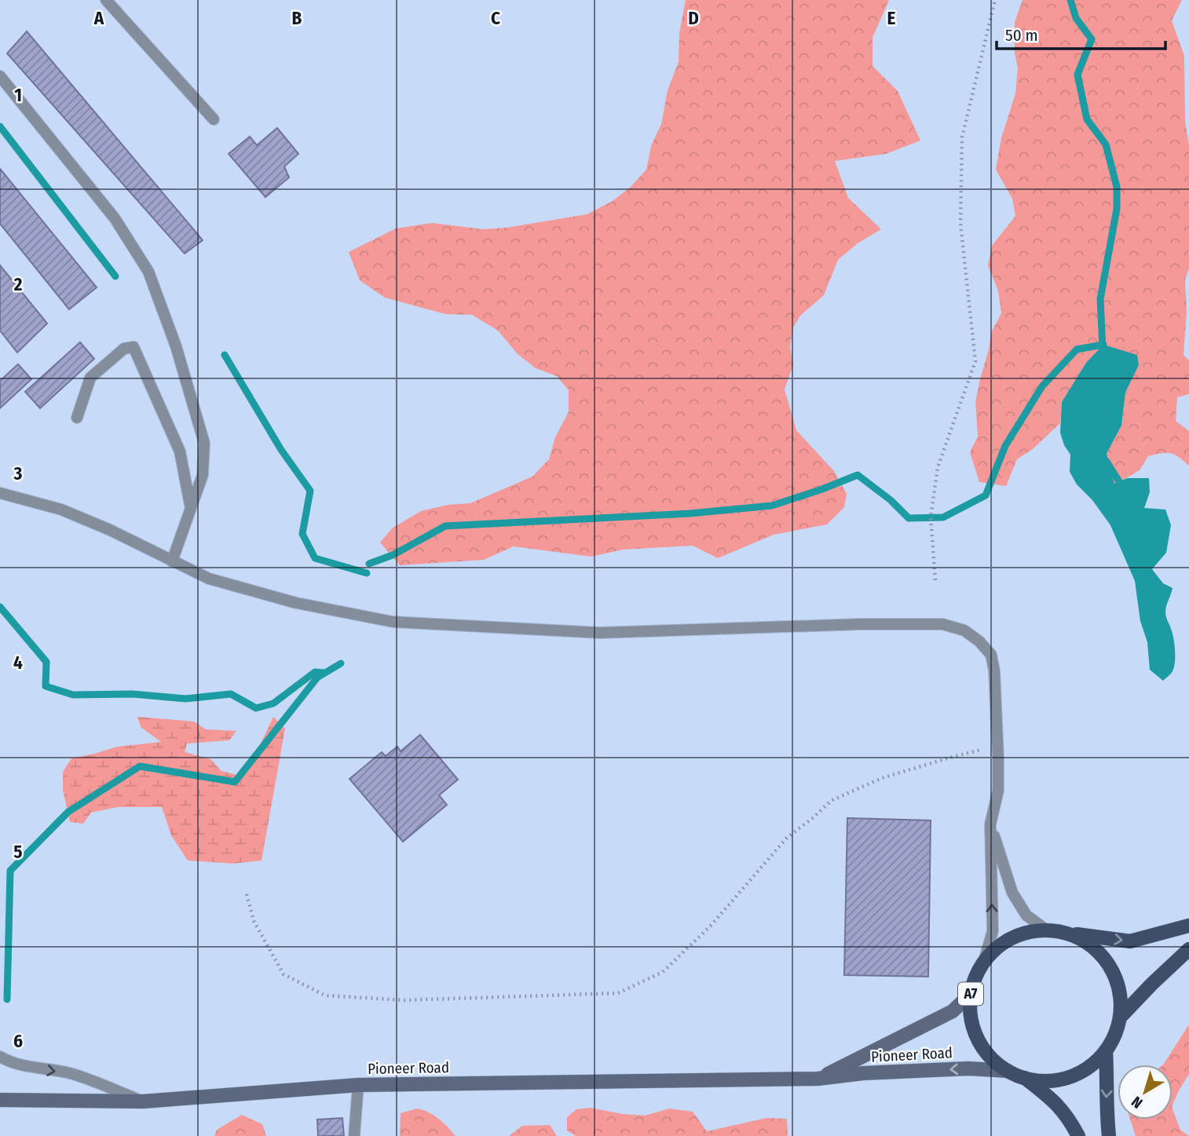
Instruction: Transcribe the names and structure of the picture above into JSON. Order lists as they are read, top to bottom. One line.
{"streets":{"main road":["A7","Pioneer Road"]},"crossings":[["A7","Pioneer Road"]],"scale_bar":"50 m","north":"bottom left","grid":{"columns":["A","B","C","D","E"],"rows":["1","2","3","4","5","6"]}}
